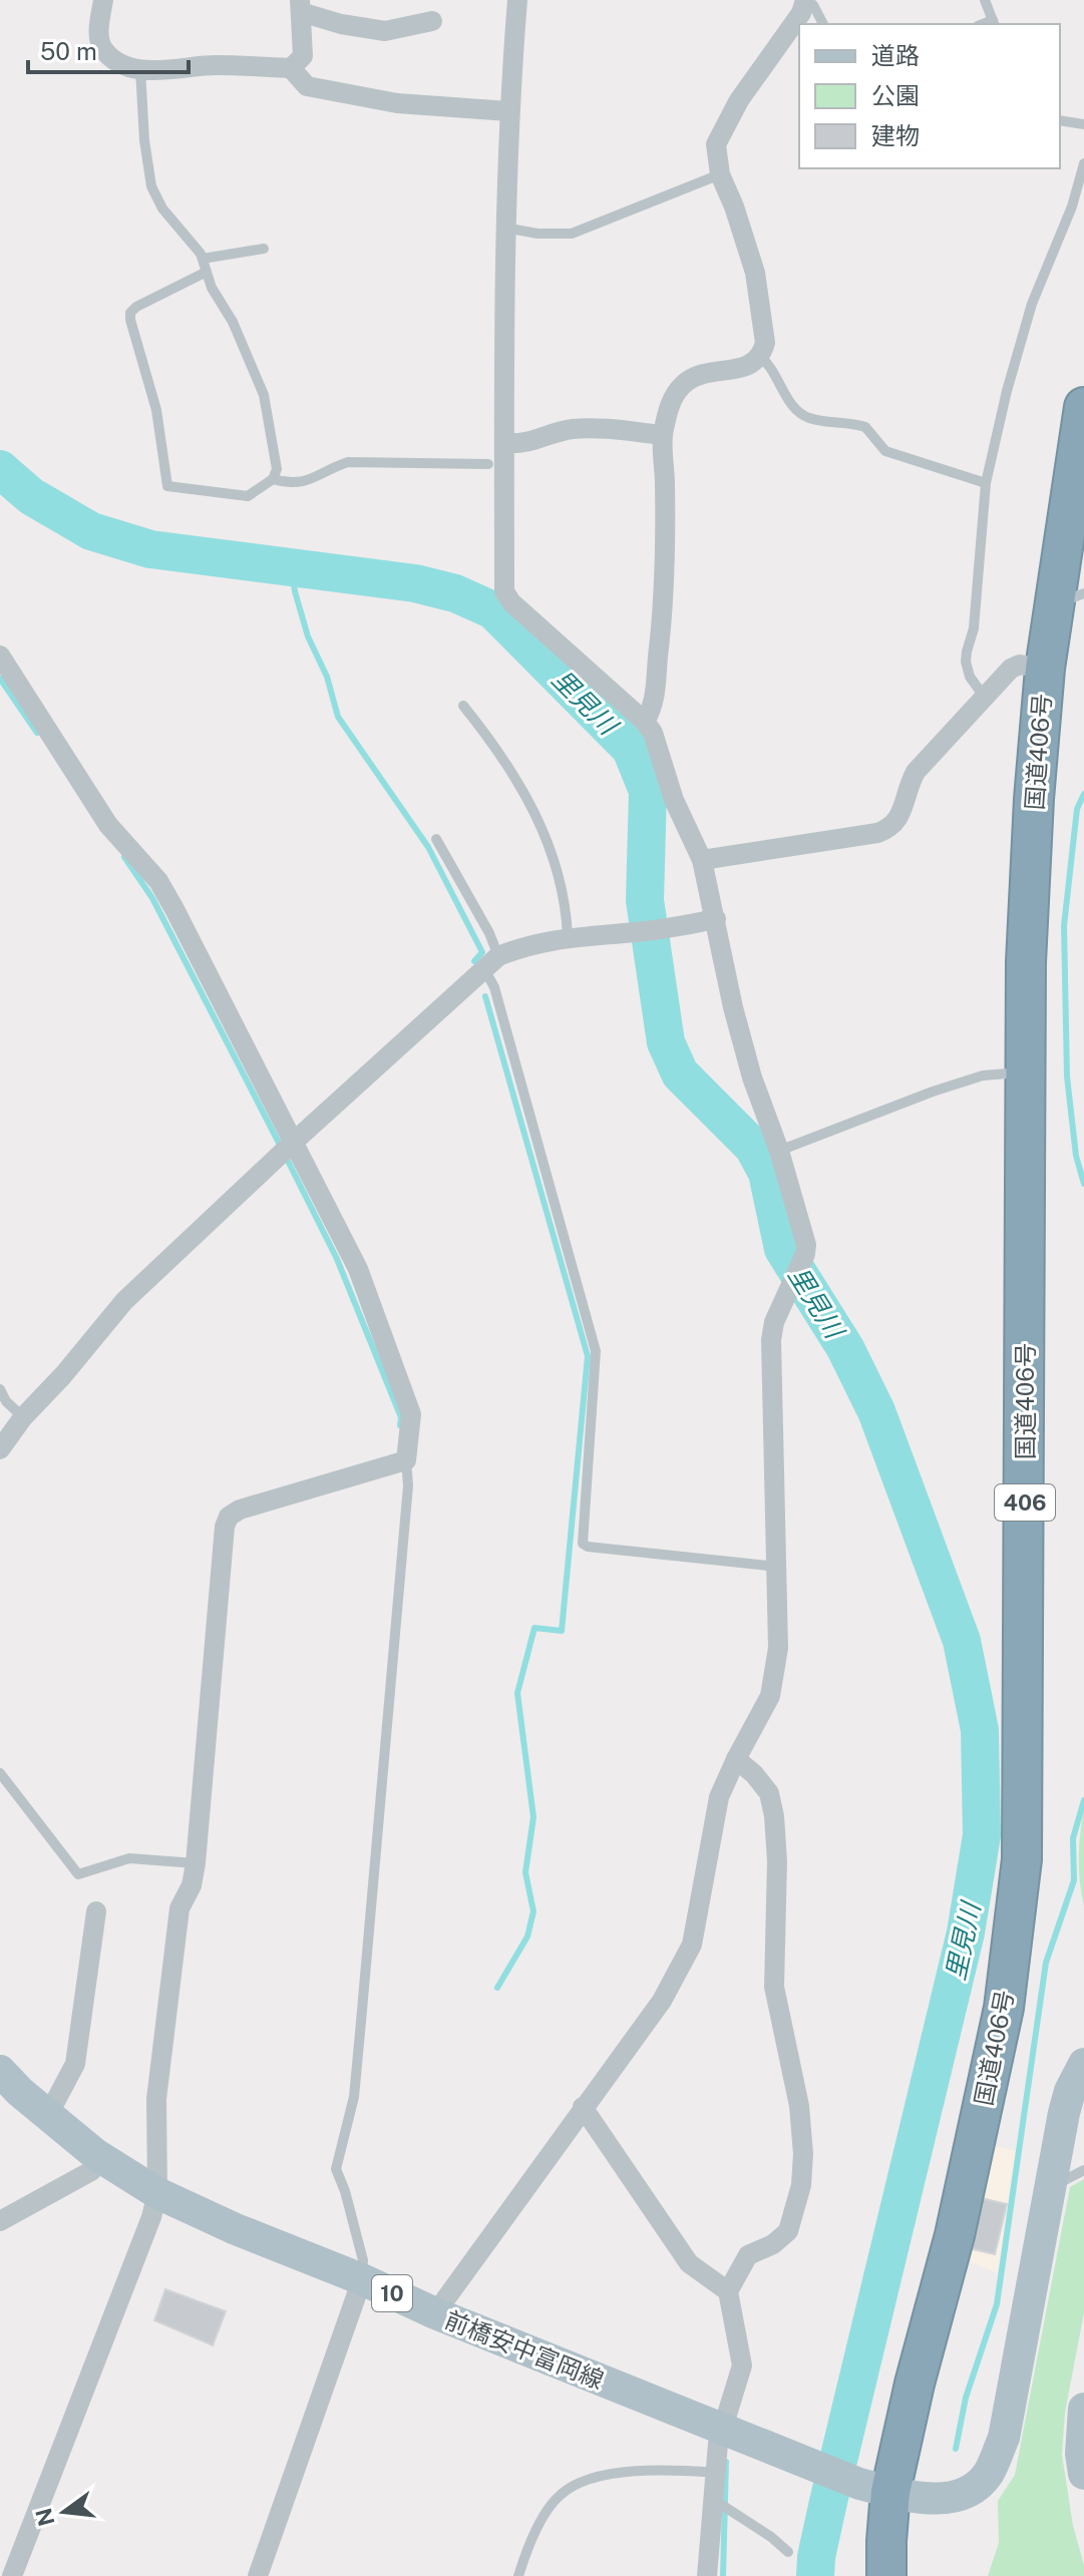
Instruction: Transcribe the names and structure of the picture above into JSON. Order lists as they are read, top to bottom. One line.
{"streets":{"highway":["国道406号","406"],"main road":["10","前橋安中富岡線"]},"crossings":[["国道406号","10"],["国道406号","前橋安中富岡線"],["10","前橋安中富岡線"]],"water":["里見川"],"legend":["道路","公園","建物"],"scale_bar":"50 m","north":"left"}
